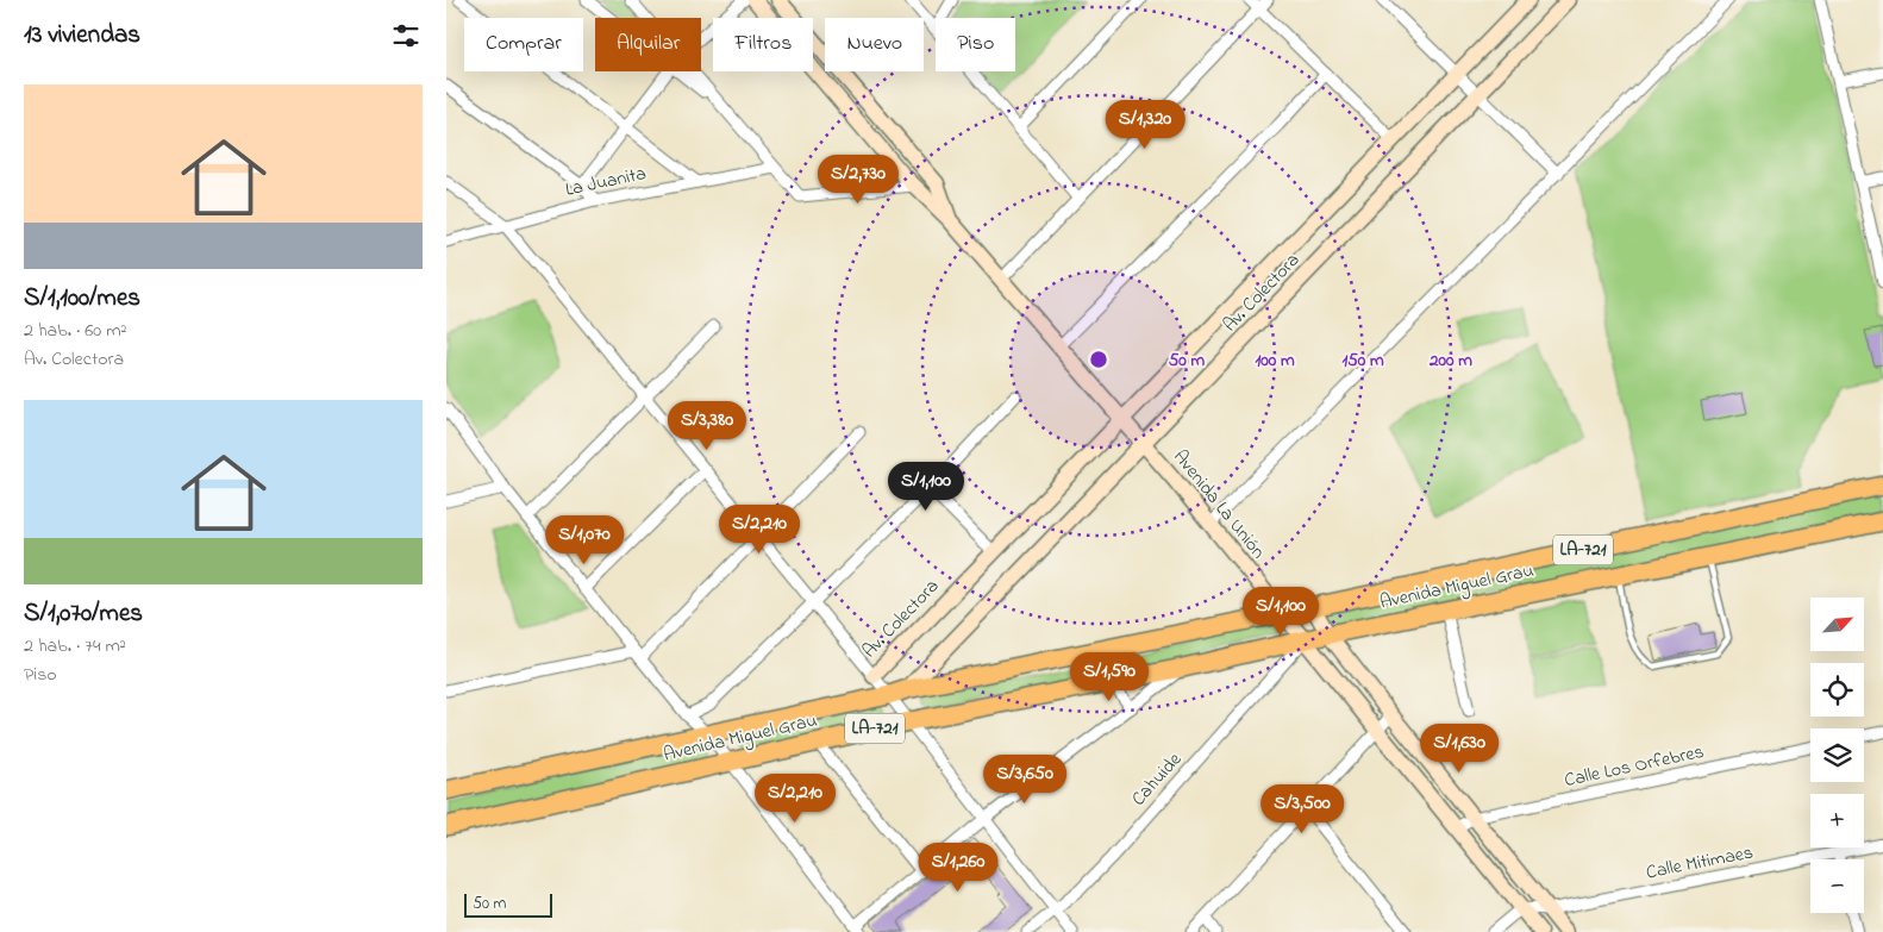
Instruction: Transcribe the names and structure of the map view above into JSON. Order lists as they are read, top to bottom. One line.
{"streets":{"main road":["LA-721","Avenida Miguel Grau"],"street":["La Juanita","Av. Colectora","Avenida La Unión","Calle Los Orfebres","Cahuide","Calle Mitimaes"]},"crossings":[["Av. Colectora","Avenida La Unión"],["Av. Colectora","Avenida Miguel Grau"],["Avenida La Unión","Avenida Miguel Grau"],["Avenida La Unión","Calle Los Orfebres"],["Avenida La Unión","Cahuide"],["Avenida La Unión","Calle Mitimaes"],["Avenida Miguel Grau","Cahuide"]],"scale_bar":"50 m","north":"top right","page":{"heading":"13 viviendas","chip":["Comprar","Alquilar","Filtros","Nuevo","Piso"],"list":[{"name":"S/1,100/mes","note":"2 hab. · 60 m² · Av. Colectora"},{"name":"S/1,070/mes","note":"2 hab. · 74 m² · Piso"}],"price":["S/1,320","S/2,730","S/3,380","S/1,100","S/2,210","S/1,070","S/1,100","S/1,590","S/1,630","S/3,650","S/2,210","S/3,500","S/1,260"],"map_buttons":["+","−"],"scale":"50 m"},"rings":["50 m","100 m","150 m","200 m"]}
